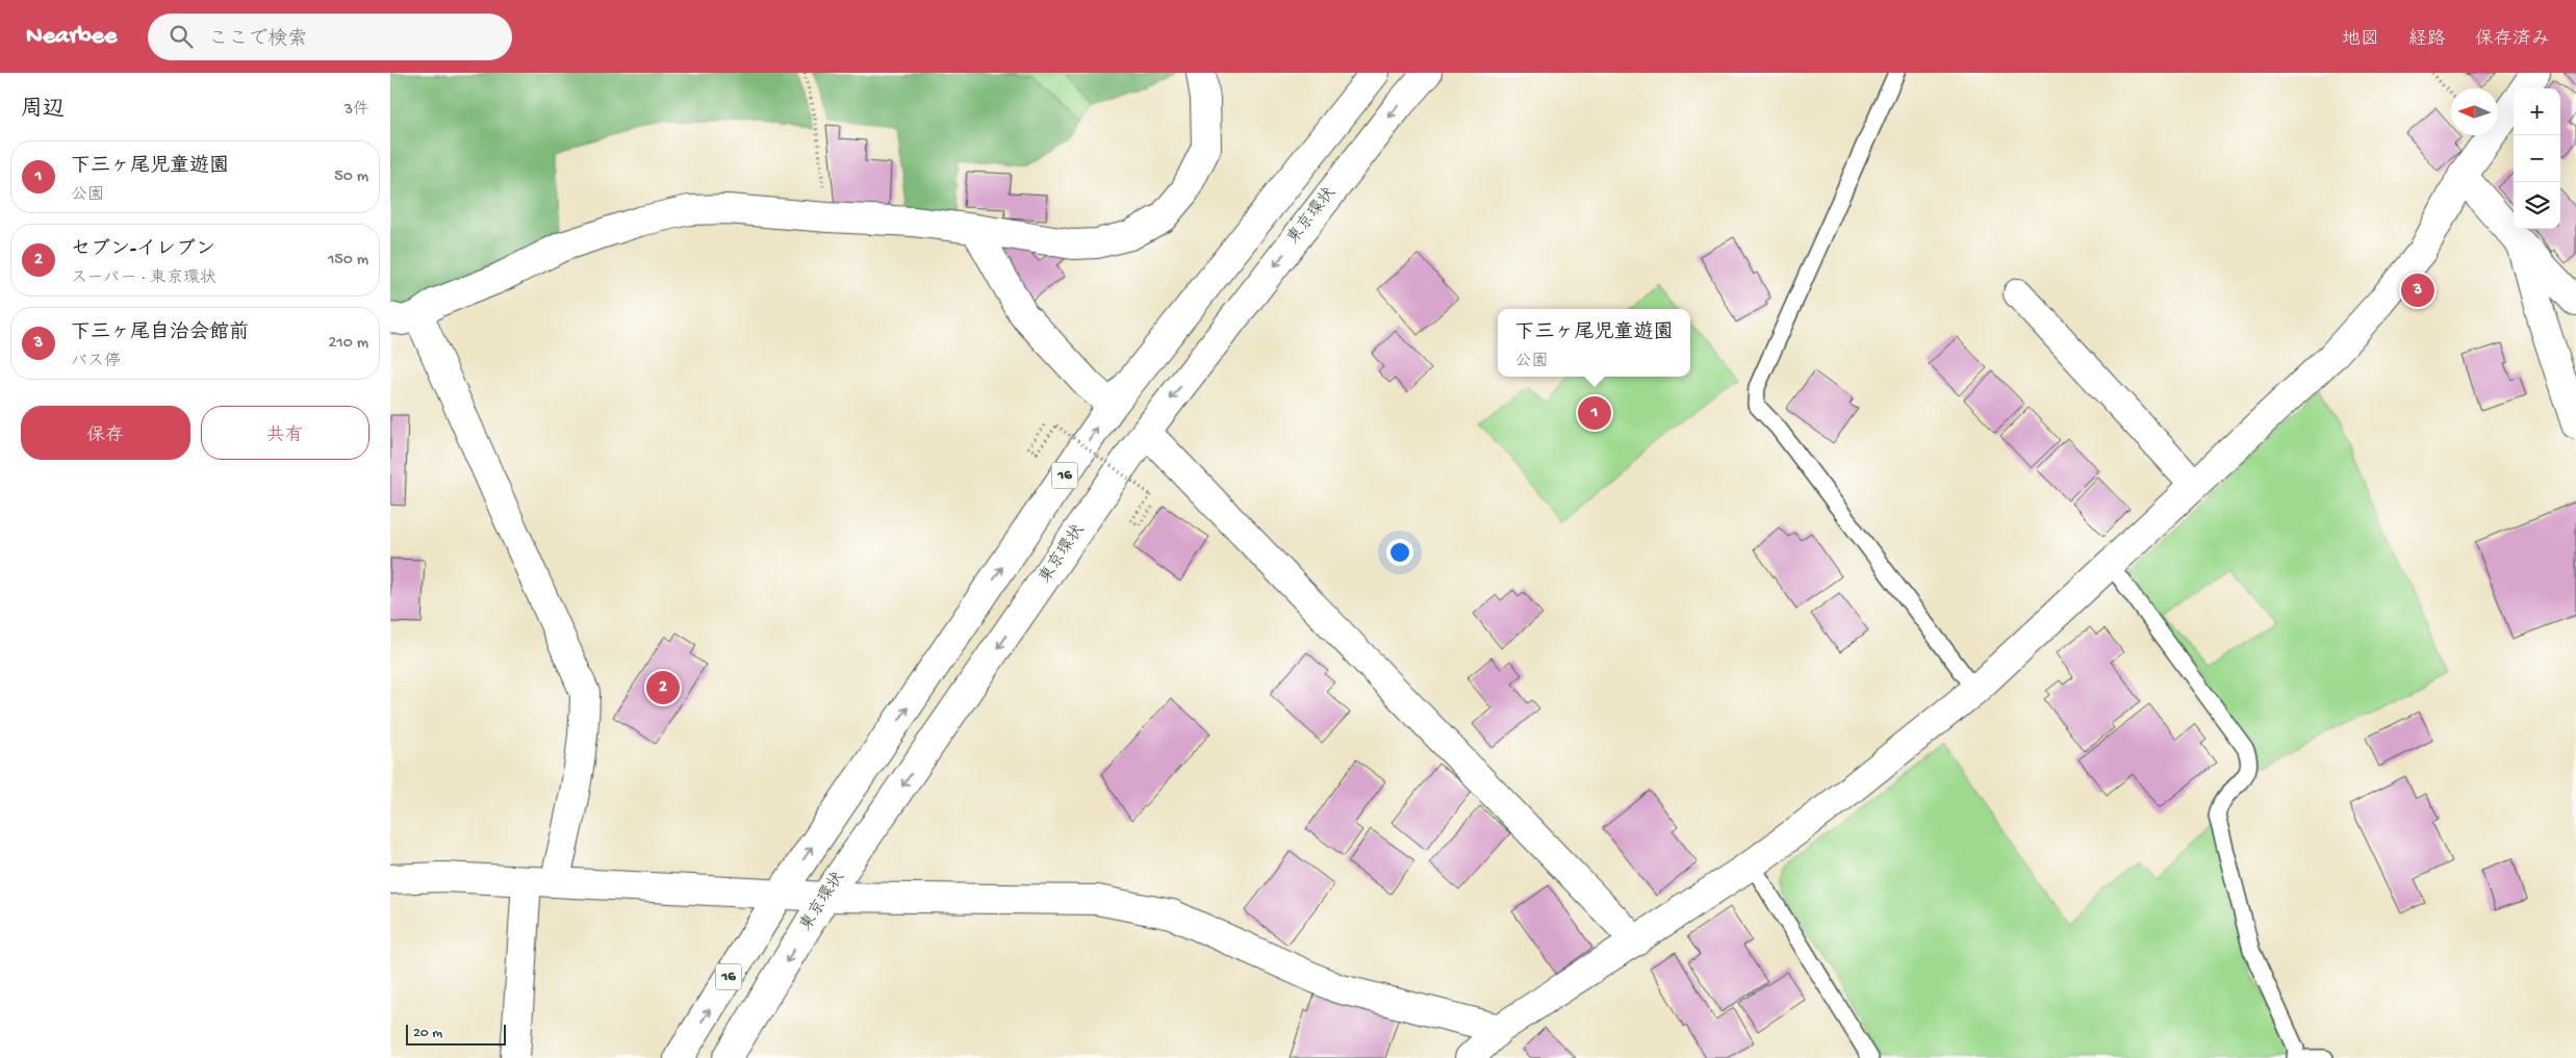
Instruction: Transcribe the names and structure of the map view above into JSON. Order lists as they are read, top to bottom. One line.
{"streets":{"main road":["東京環状","16"]},"scale_bar":"20 m","north":"left","page":{"header":"Nearbee","search":"ここで検索","nav":["地図","経路","保存済み"],"heading":["周辺","3件"],"map_buttons":["+","−"],"list":[{"mark":"1","name":"下三ヶ尾児童遊園","note":"公園","value":"50 m"},{"mark":"2","name":"セブン-イレブン","note":"スーパー · 東京環状","value":"150 m"},{"mark":"3","name":"下三ヶ尾自治会館前","note":"バス停","value":"210 m"}],"pins":["3","1","2"],"popup":["下三ヶ尾児童遊園","公園"],"buttons":["保存","共有"],"scale":"20 m"}}
